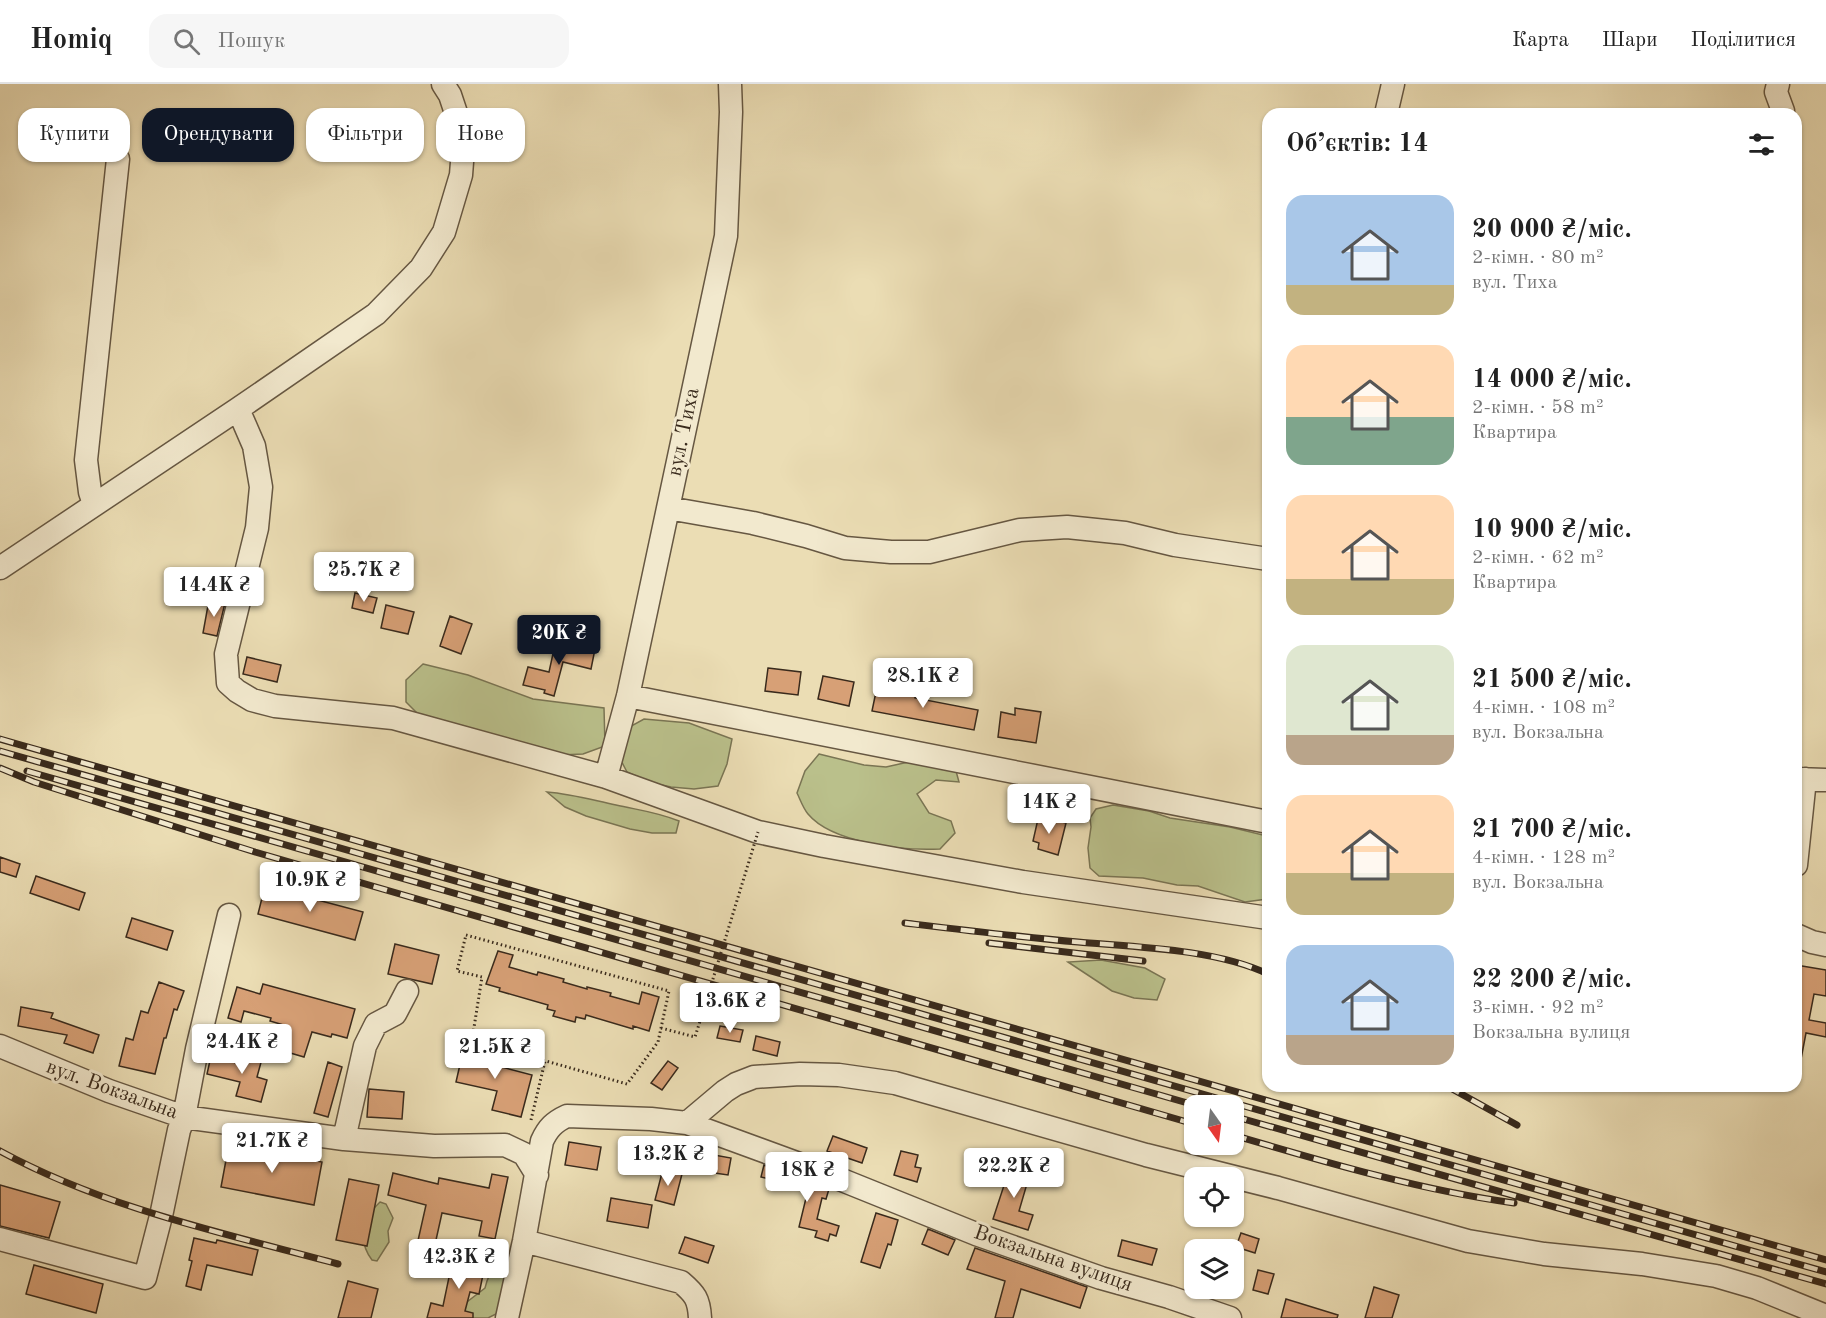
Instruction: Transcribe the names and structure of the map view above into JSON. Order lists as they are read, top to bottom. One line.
{"streets":{"street":["вул. Тиха","вул. Вокзальна","Вокзальна вулиця"]},"north":"bottom","page":{"header":"Homiq","search":"Пошук","nav":["Карта","Шари","Поділитися"],"chip":["Купити","Орендувати","Фільтри","Нове"],"heading":"Об’єктів: 14","list":[{"name":"20 000 ₴/міс.","note":"2-кімн. · 80 m² · вул. Тиха"},{"name":"14 000 ₴/міс.","note":"2-кімн. · 58 m² · Квартира"},{"name":"10 900 ₴/міс.","note":"2-кімн. · 62 m² · Квартира"},{"name":"21 500 ₴/міс.","note":"4-кімн. · 108 m² · вул. Вокзальна"},{"name":"21 700 ₴/міс.","note":"4-кімн. · 128 m² · вул. Вокзальна"},{"name":"22 200 ₴/міс.","note":"3-кімн. · 92 m² · Вокзальна вулиця"}],"price":["25.7K ₴","14.4K ₴","20K ₴","28.1K ₴","14K ₴","10.9K ₴","13.6K ₴","24.4K ₴","21.5K ₴","21.7K ₴","13.2K ₴","22.2K ₴","18K ₴","42.3K ₴"]}}
